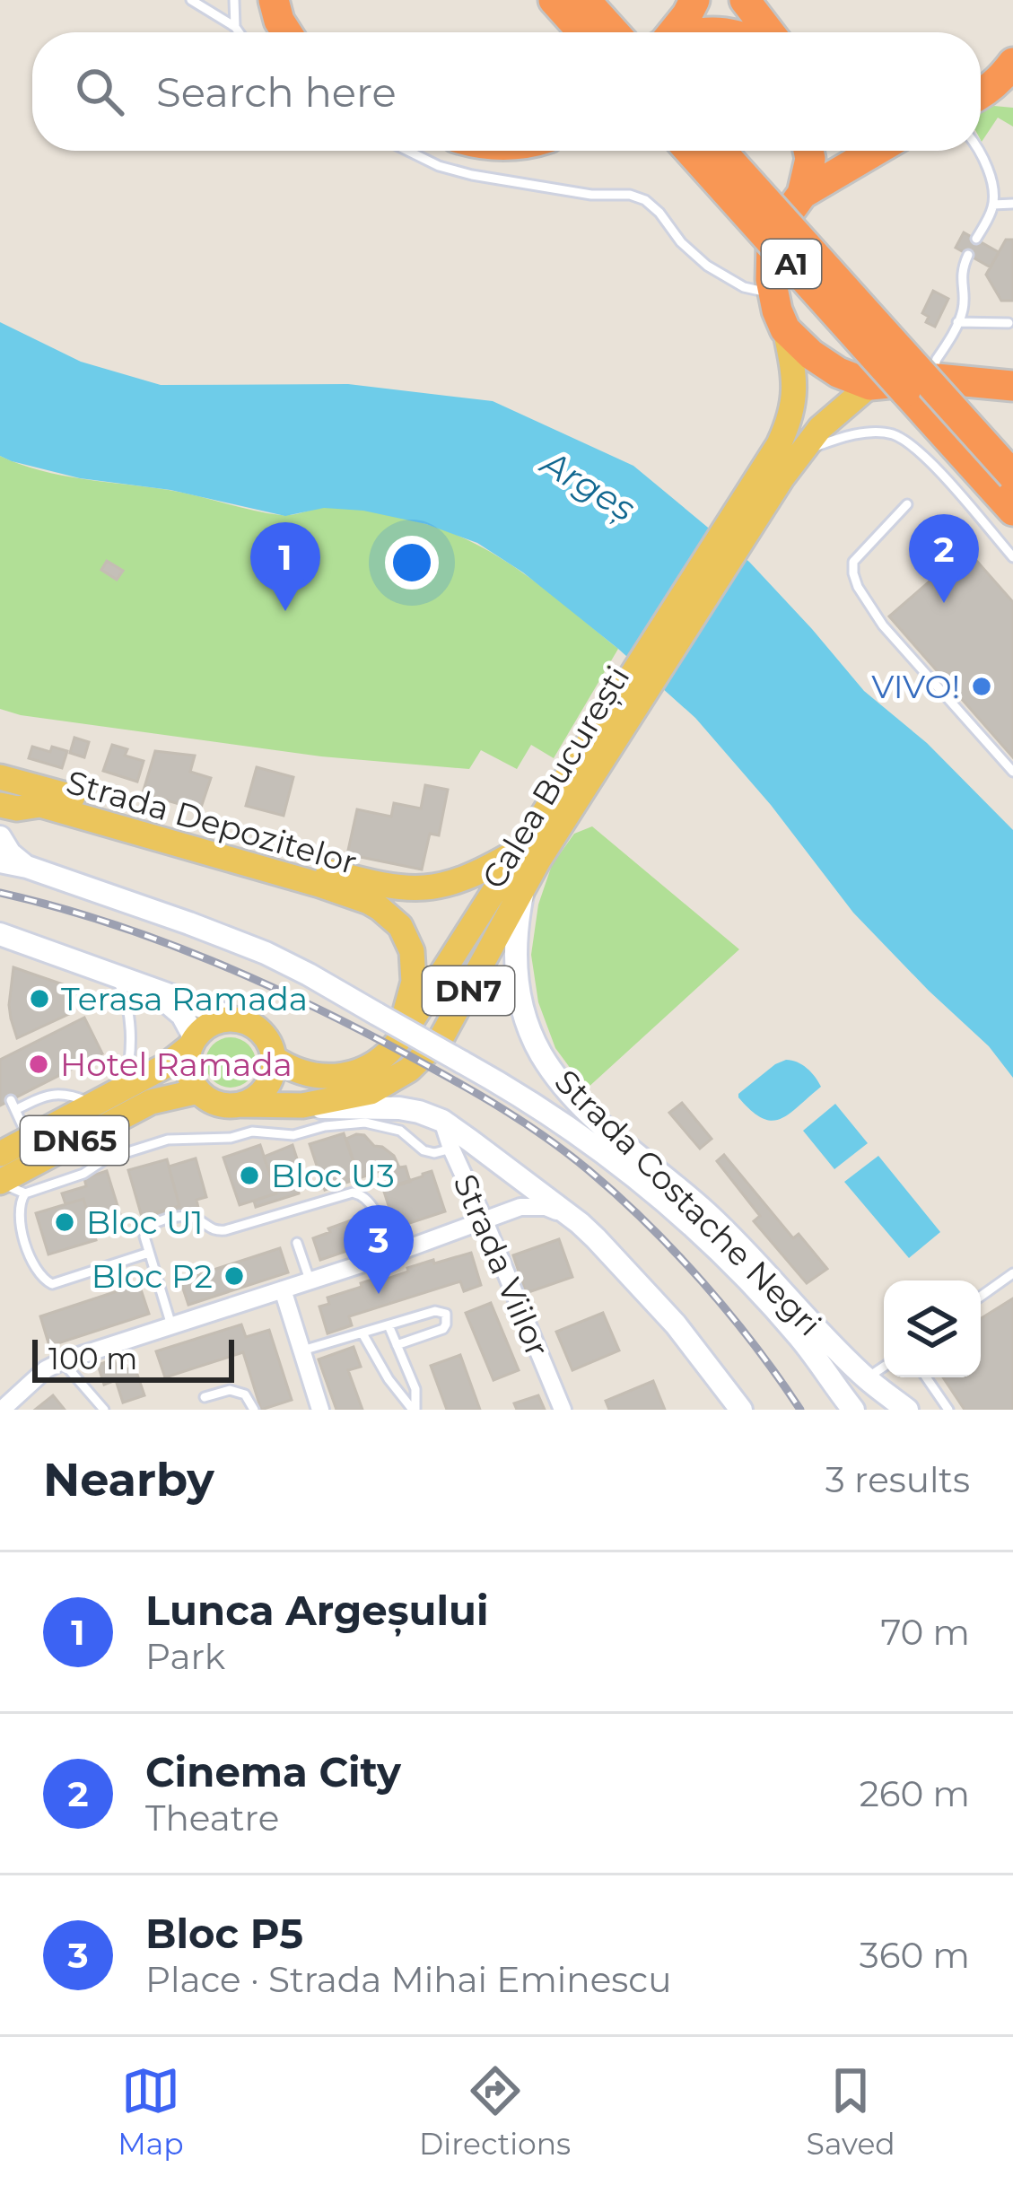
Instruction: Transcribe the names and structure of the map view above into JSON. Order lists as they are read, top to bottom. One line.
{"streets":{"highway":["A1","DN7"],"main road":["Calea București","Strada Depozitelor","DN65","Strada Costache Negri"],"street":["Strada Viilor"]},"crossings":[["Calea București","Strada Depozitelor"],["Calea București","DN7"],["Calea București","DN65"],["Calea București","Strada Costache Negri"],["DN7","DN65"]],"water":["Argeș"],"places":["VIVO!","Terasa Ramada","Hotel Ramada","Bloc U3","Bloc U1","Bloc P2"],"scale_bar":"100 m","page":{"search":"Search here","pins":["2","1","3"],"scale":"100 m","heading":["Nearby","3 results"],"list":[{"mark":"1","name":"Lunca Argeșului","note":"Park","value":"70 m"},{"mark":"2","name":"Cinema City","note":"Theatre","value":"260 m"},{"mark":"3","name":"Bloc P5","note":"Place · Strada Mihai Eminescu","value":"360 m"}],"nav":["Map","Directions","Saved"]}}
